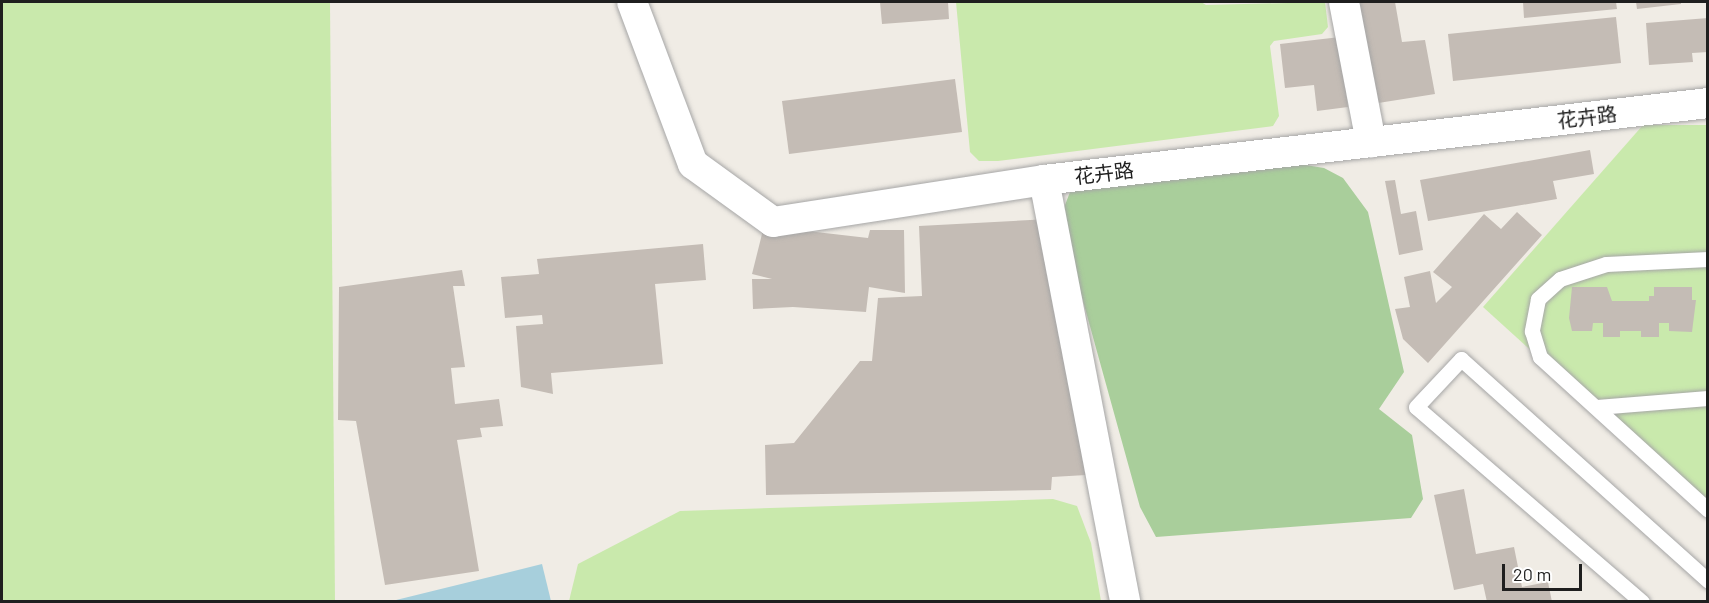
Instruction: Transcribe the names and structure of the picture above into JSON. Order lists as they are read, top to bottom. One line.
{"streets":{"street":["花卉路"]},"scale_bar":"20 m"}
